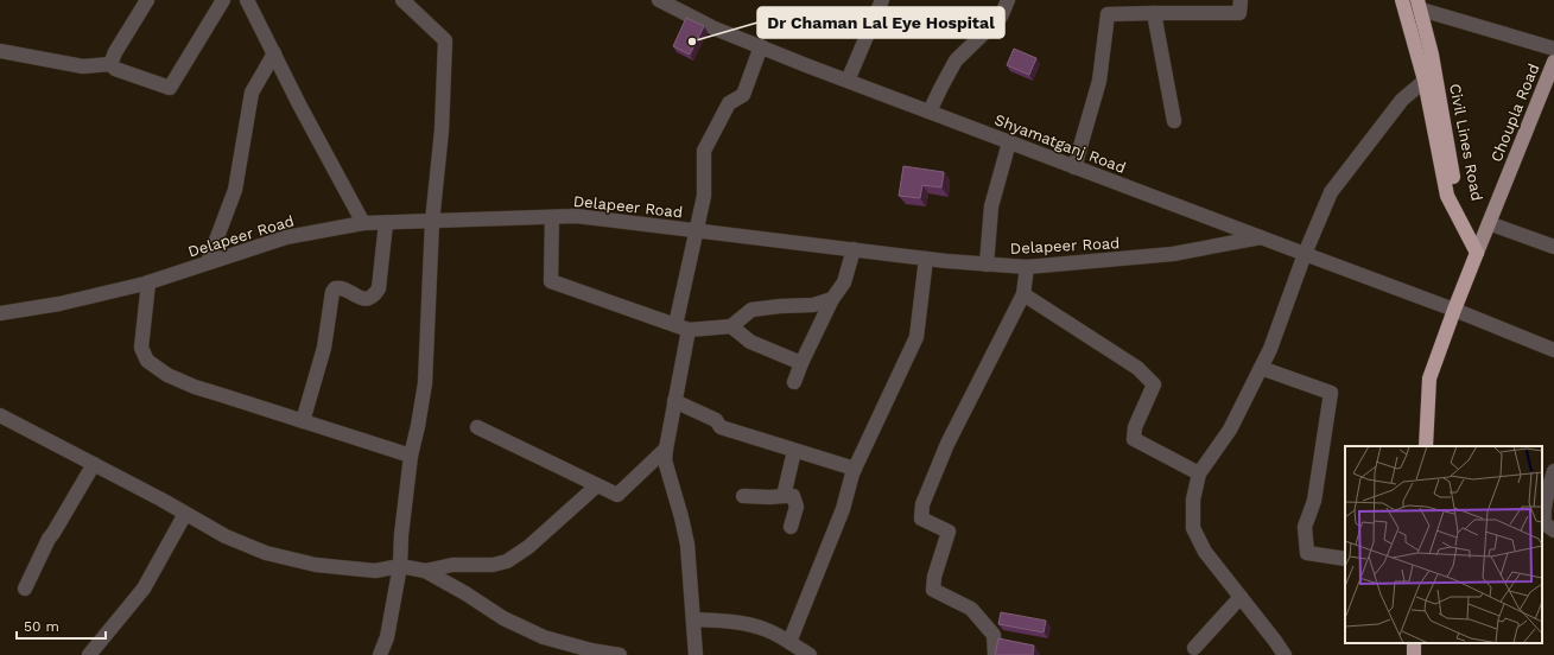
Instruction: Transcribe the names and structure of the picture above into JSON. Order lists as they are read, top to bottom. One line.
{"streets":{"highway":["Choupla Road","Civil Lines Road"],"street":["Shyamatganj Road","Delapeer Road"]},"crossings":[["Choupla Road","Civil Lines Road"],["Choupla Road","Shyamatganj Road"],["Shyamatganj Road","Delapeer Road"]],"places":["Dr Chaman Lal Eye Hospital"],"scale_bar":"50 m"}
